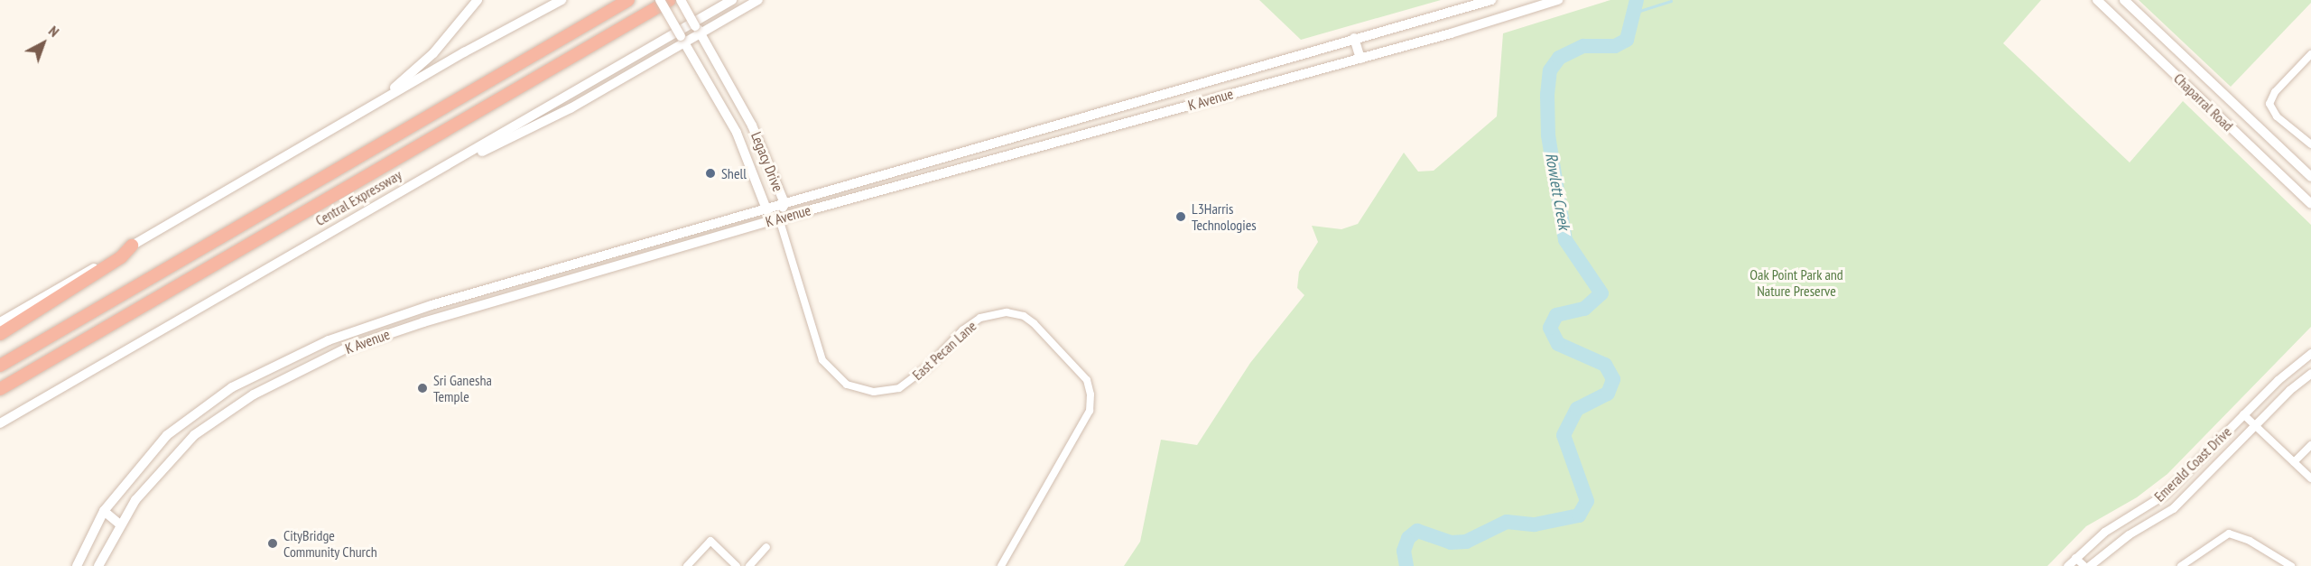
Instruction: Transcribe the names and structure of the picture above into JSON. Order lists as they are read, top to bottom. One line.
{"streets":{"highway":["Central Expressway"],"main road":["K Avenue","Chaparral Road","Legacy Drive"],"street":["East Pecan Lane","Emerald Coast Drive"]},"crossings":[["K Avenue","Legacy Drive"],["K Avenue","East Pecan Lane"],["Legacy Drive","East Pecan Lane"]],"water":["Rowlett Creek"],"parks":["Oak Point Park and Nature Preserve"],"places":["Shell","L3Harris Technologies","Sri Ganesha Temple","CityBridge Community Church"],"north":"top right"}
